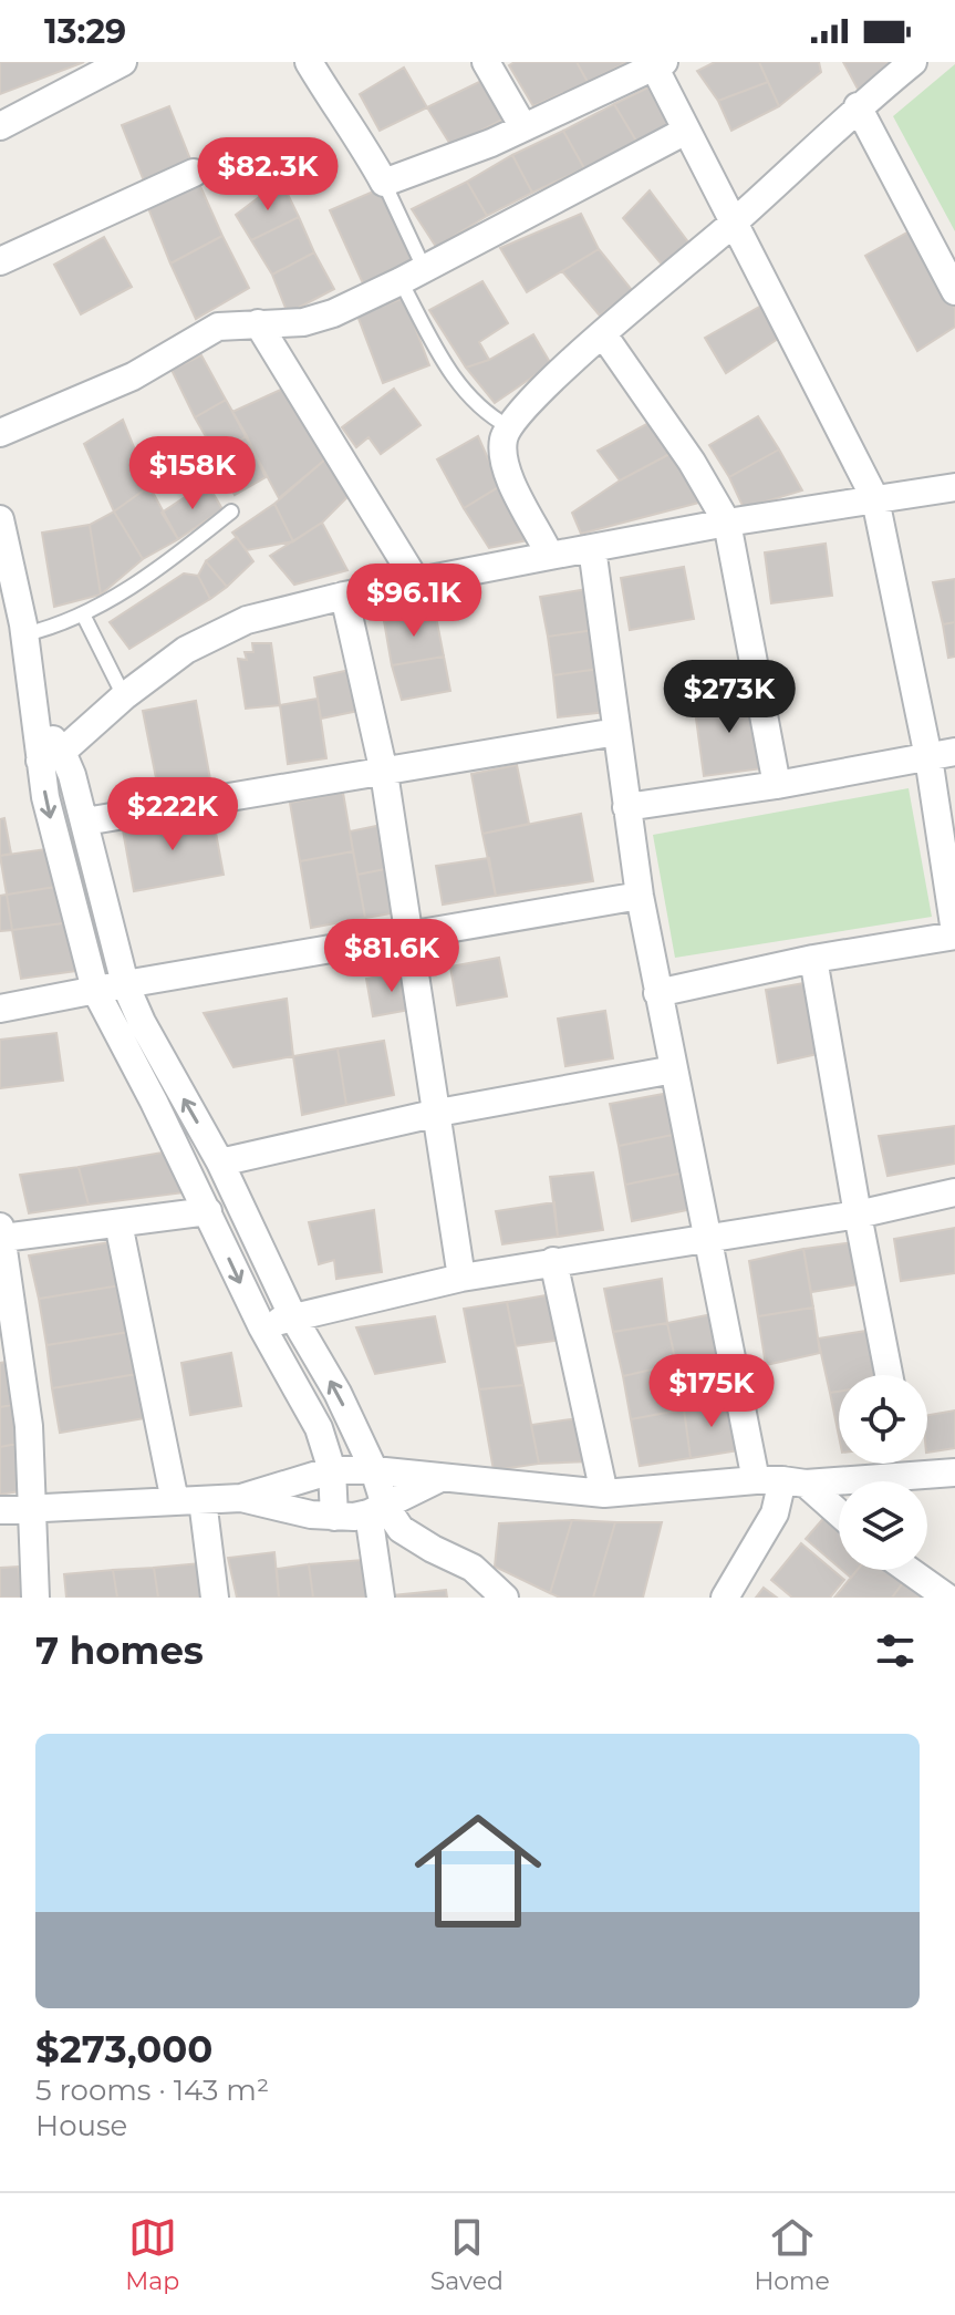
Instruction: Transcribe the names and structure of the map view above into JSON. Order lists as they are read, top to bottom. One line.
{"page":{"status":"13:29","price":["$82.3K","$158K","$96.1K","$273K","$222K","$81.6K","$175K"],"heading":"7 homes","list":[{"name":"$273,000","note":"5 rooms · 143 m² · House"}],"tabs":["Map","Saved","Home"]}}
